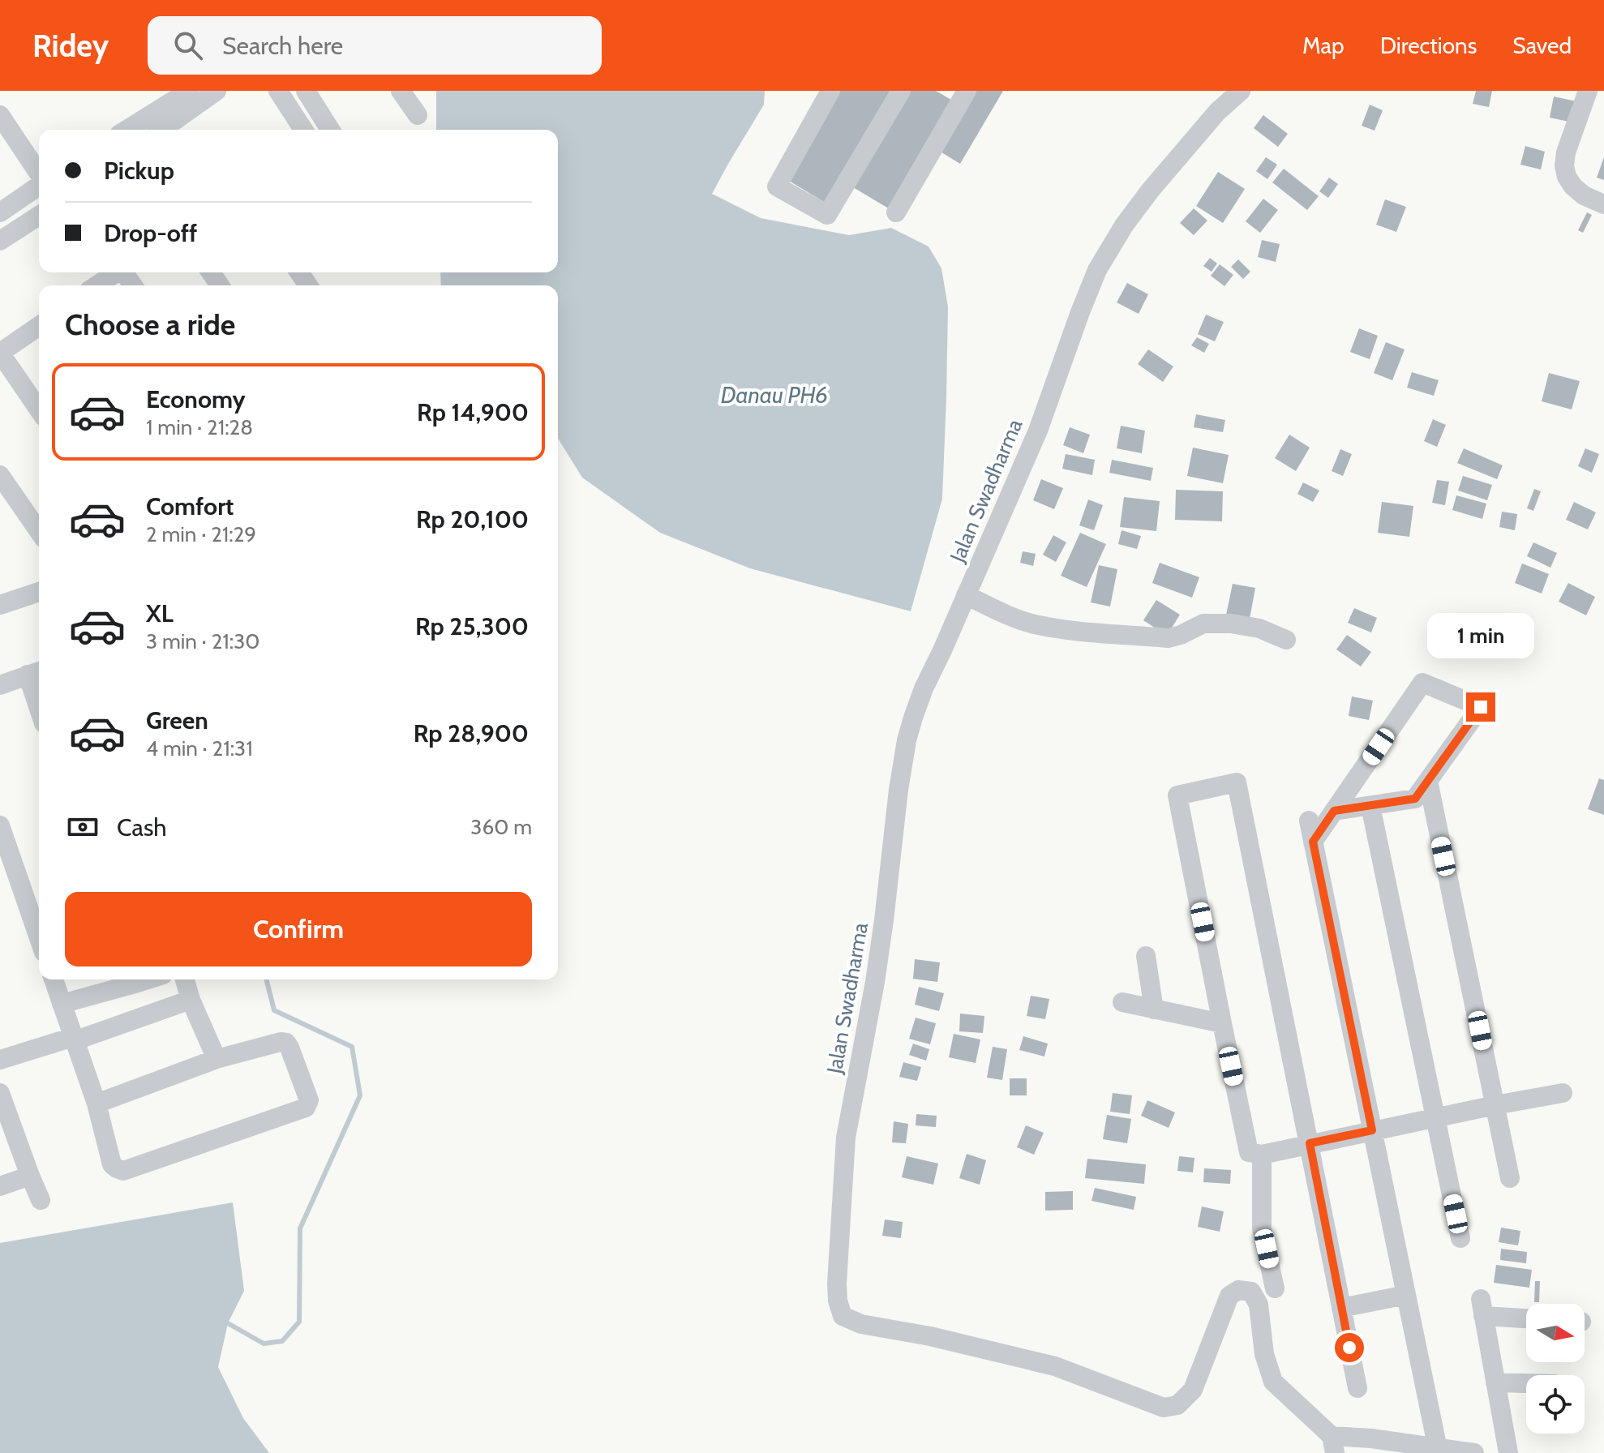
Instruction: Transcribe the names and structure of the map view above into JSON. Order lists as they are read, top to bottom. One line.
{"streets":{"street":["Jalan Swadharma"]},"water":["Danau PH6"],"north":"right","page":{"header":"Ridey","search":"Search here","nav":["Map","Directions","Saved"],"banner":["Pickup","Drop-off"],"heading":"Choose a ride","list":[{"name":"Economy","note":"1 min · 21:28","value":"Rp 14,900"},{"name":"Comfort","note":"2 min · 21:29","value":"Rp 20,100"},{"name":"XL","note":"3 min · 21:30","value":"Rp 25,300"},{"name":"Green","note":"4 min · 21:31","value":"Rp 28,900"}],"bubble":"1 min","pay":["Cash","360 m"],"buttons":"Confirm"}}
